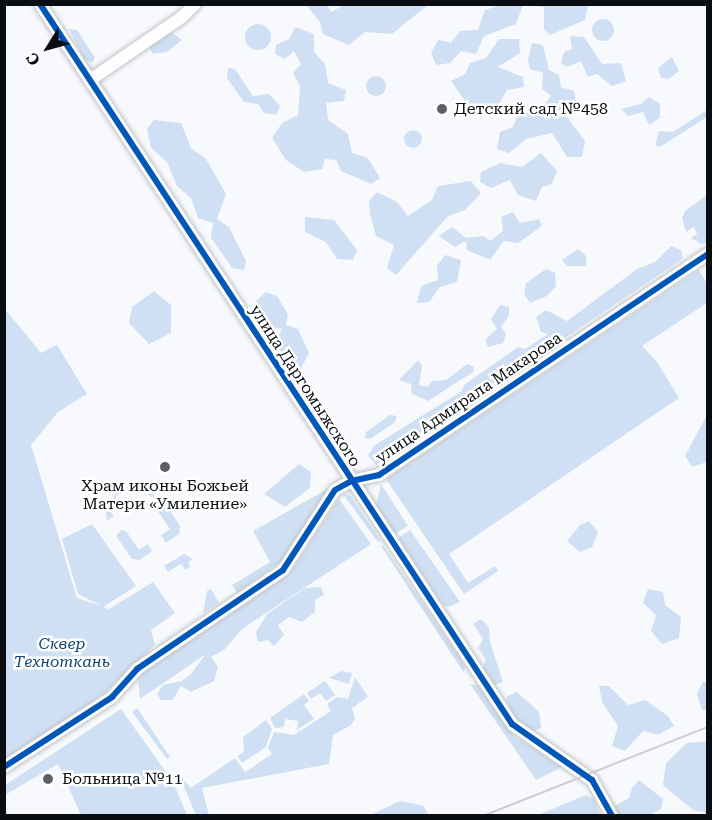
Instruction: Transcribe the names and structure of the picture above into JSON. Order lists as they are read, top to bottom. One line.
{"streets":{"street":["улица Даргомыжского","улица Адмирала Макарова"]},"crossings":[["улица Даргомыжского","улица Адмирала Макарова"]],"parks":["Сквер Техноткань"],"places":["Детский сад №458","Храм иконы Божьей Матери «Умиление»","Больница №11"],"north":"bottom left"}
